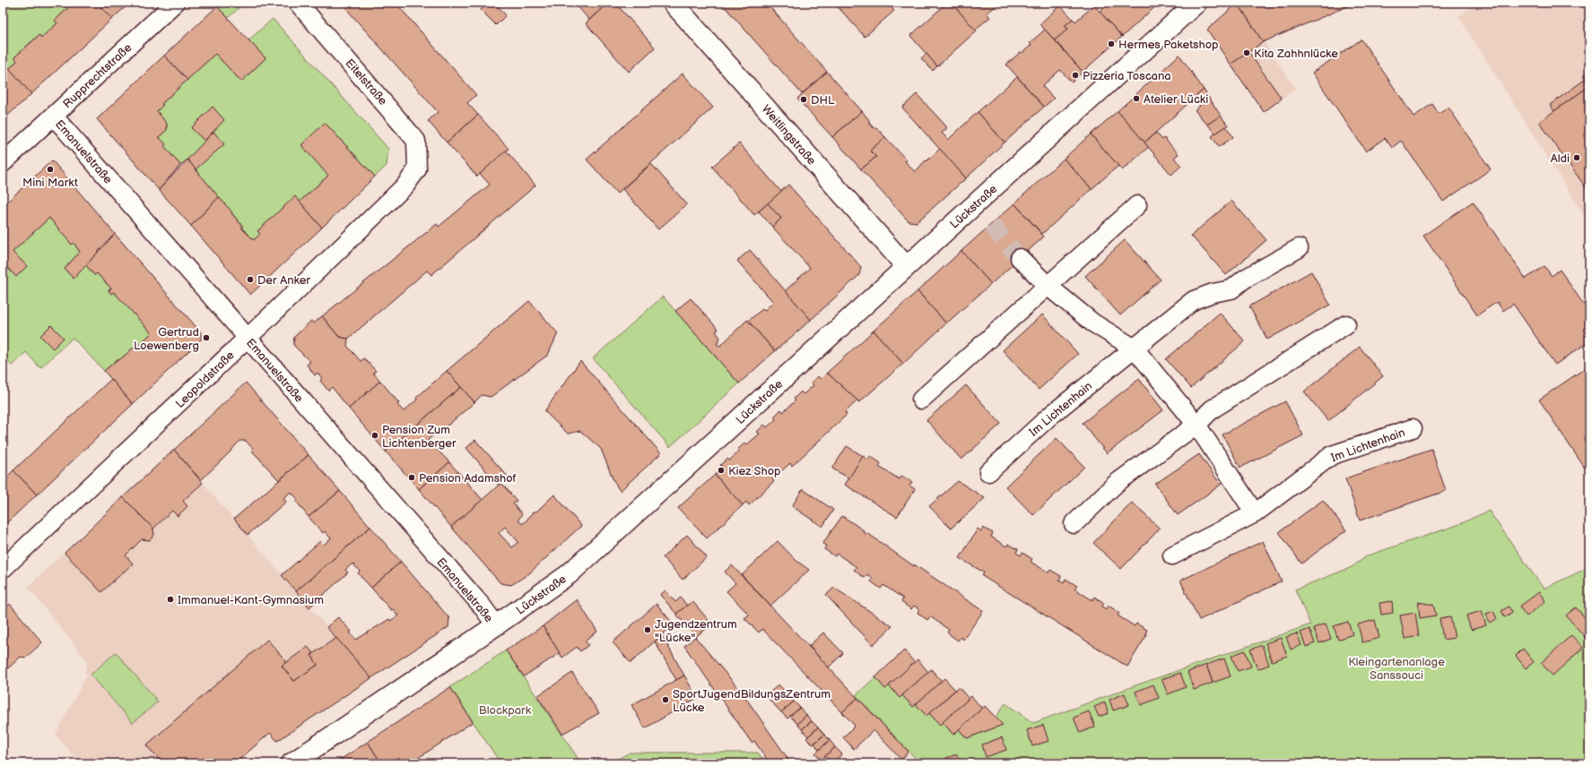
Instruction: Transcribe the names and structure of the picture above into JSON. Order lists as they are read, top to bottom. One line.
{"streets":{"street":["Rupprechtstraße","Eitelstraße","Weitlingstraße","Emanuelstraße","Lückstraße","Leopoldstraße","Im Lichtenhain"]},"crossings":[["Rupprechtstraße","Emanuelstraße"],["Eitelstraße","Leopoldstraße"],["Weitlingstraße","Lückstraße"],["Emanuelstraße","Lückstraße"],["Emanuelstraße","Leopoldstraße"]],"parks":["Kleingartenanlage Sanssouci","Blockpark"],"places":["Hermes Paketshop","Kita Zahhnlücke","Pizzeria Toscana","Atelier Lücki","DHL","Aldi","Mini Markt","Der Anker","Gertrud Loewenberg","Pension Zum Lichtenberger","Kiez Shop","Pension Adamshof","Immanuel-Kant-Gymnasium","Jugendzentrum \"Lücke\"","SportJugendBildungsZentrum Lücke"]}
